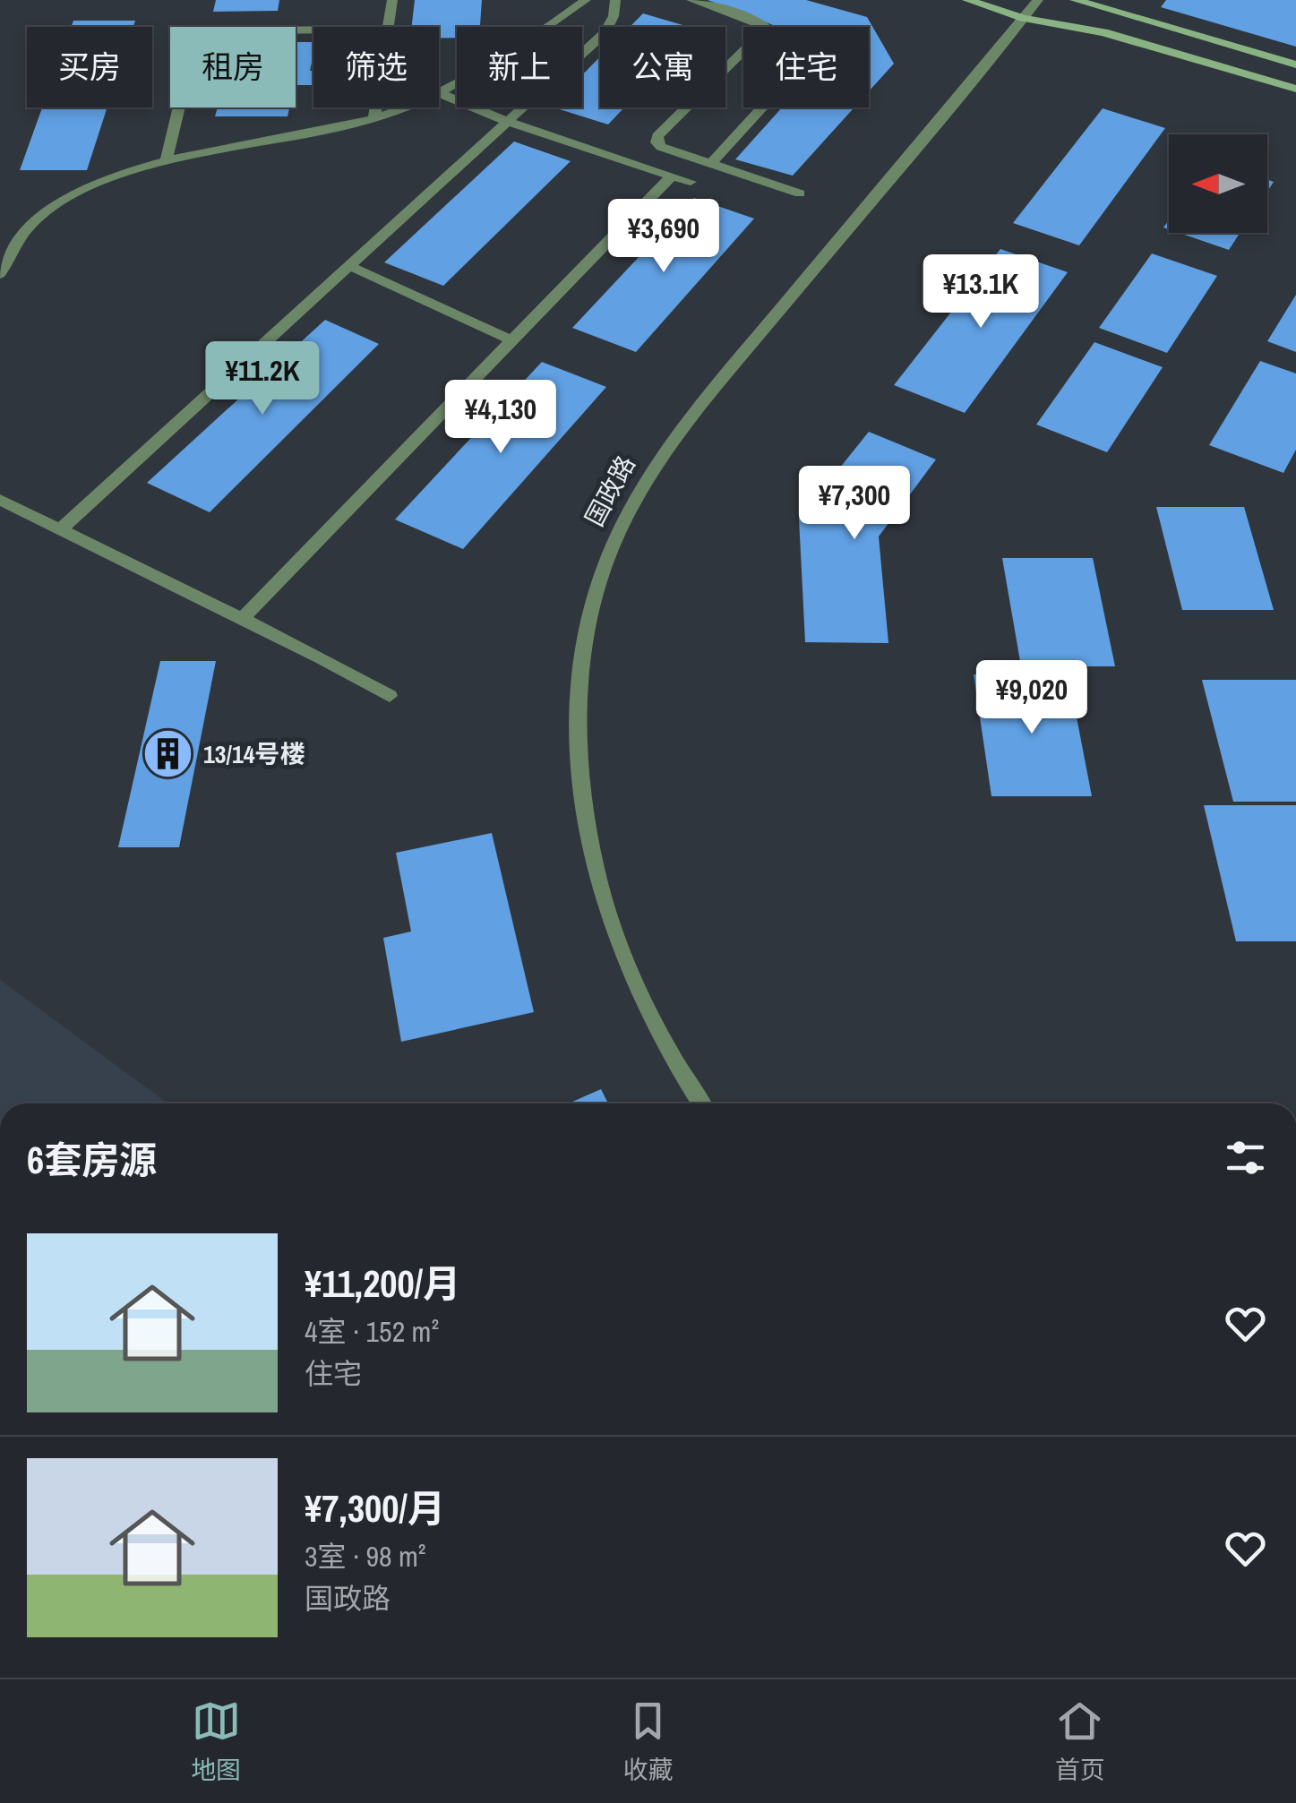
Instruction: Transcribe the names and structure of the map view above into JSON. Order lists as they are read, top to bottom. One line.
{"streets":{"street":["国政路"]},"places":{"building":["13/14号楼"]},"north":"left","page":{"chip":["买房","租房","筛选","新上","公寓","住宅"],"price":["¥3,690","¥13.1K","¥11.2K","¥4,130","¥7,300","¥9,020"],"heading":"6套房源","list":[{"name":"¥11,200/月","note":"4室 · 152 m² · 住宅"},{"name":"¥7,300/月","note":"3室 · 98 m² · 国政路"}],"tabs":["地图","收藏","首页"]}}
